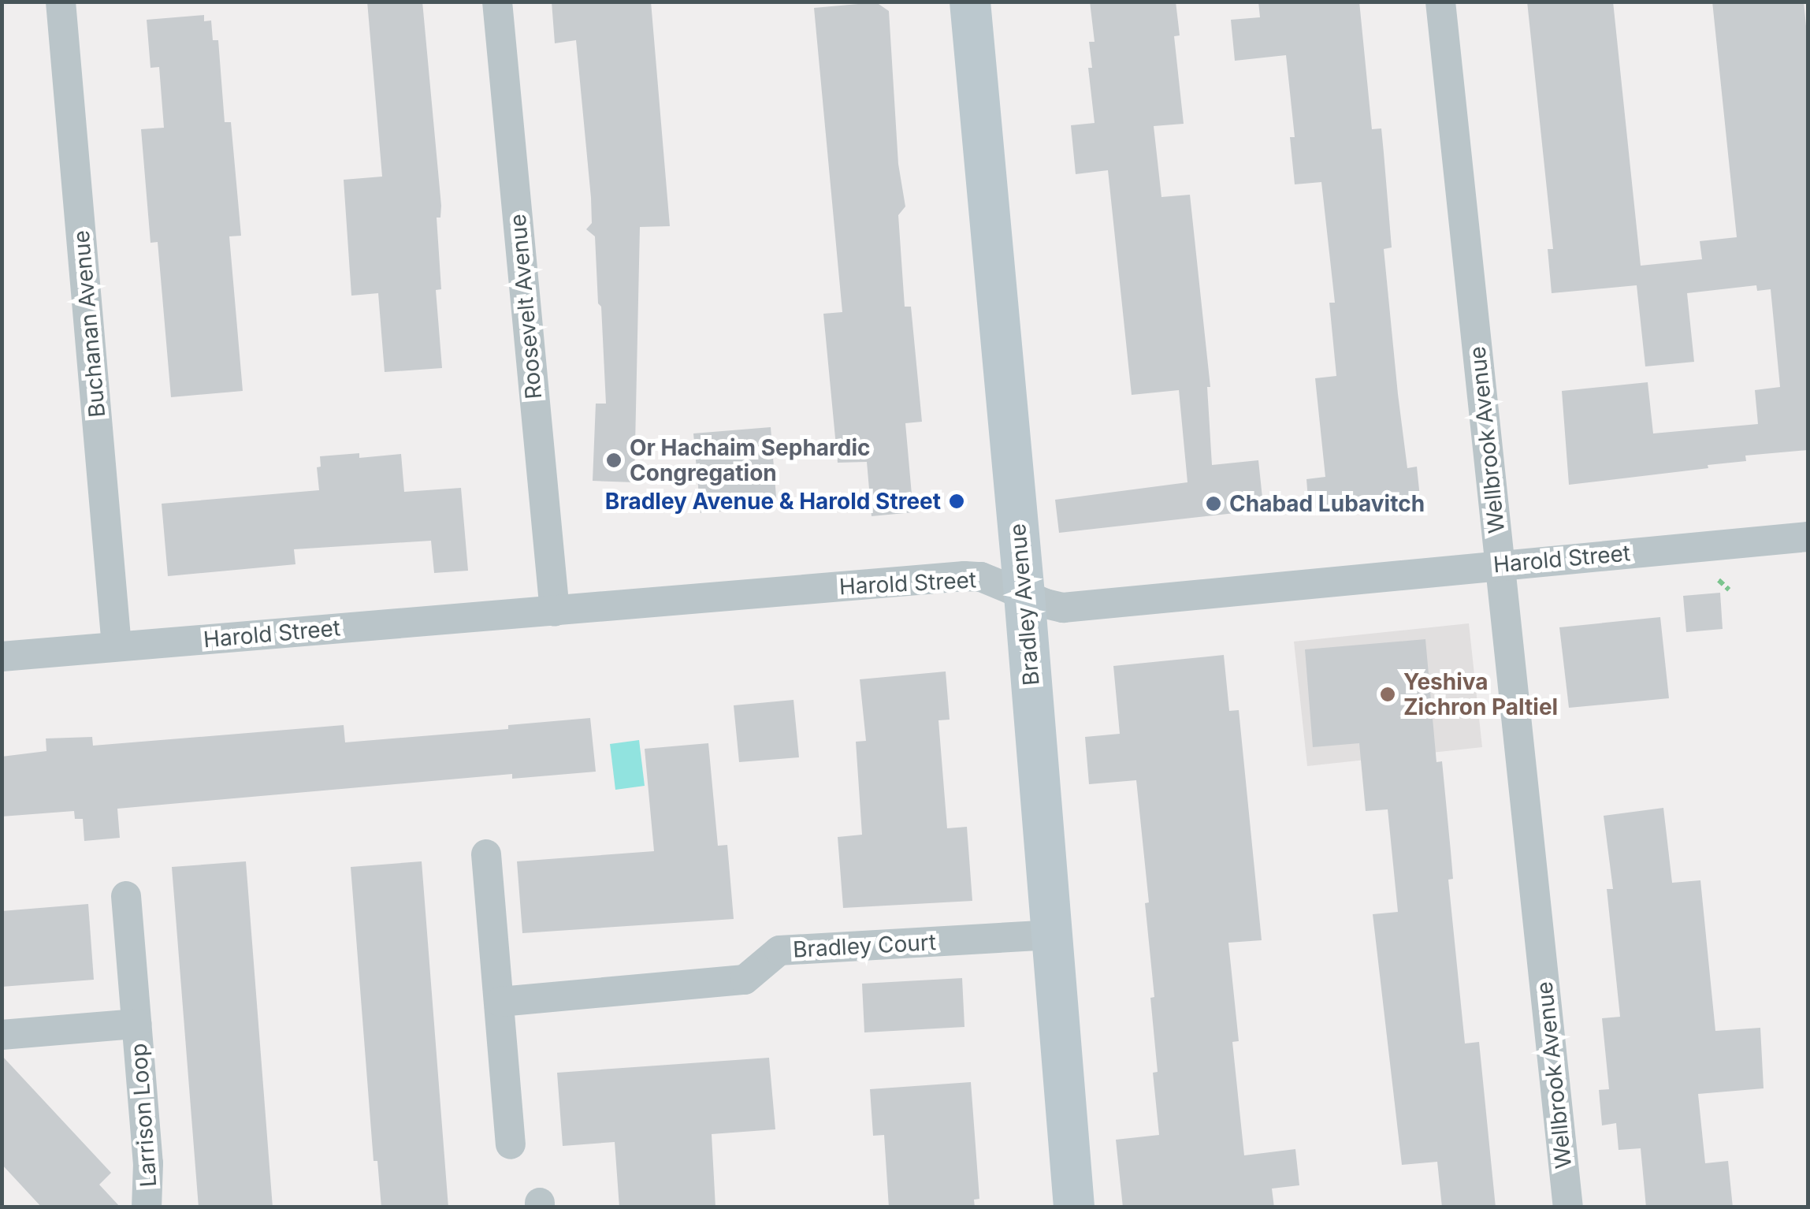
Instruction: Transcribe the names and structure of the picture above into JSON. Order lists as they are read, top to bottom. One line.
{"streets":{"street":["Roosevelt Avenue","Buchanan Avenue","Wellbrook Avenue","Harold Street","Bradley Avenue","Bradley Court","Larrison Loop"]},"crossings":[["Roosevelt Avenue","Harold Street"],["Buchanan Avenue","Harold Street"],["Wellbrook Avenue","Harold Street"],["Harold Street","Bradley Avenue"],["Bradley Avenue","Bradley Court"]],"places":["Or Hachaim Sephardic Congregation","Bradley Avenue & Harold Street","Chabad Lubavitch","Yeshiva Zichron Paltiel"]}
